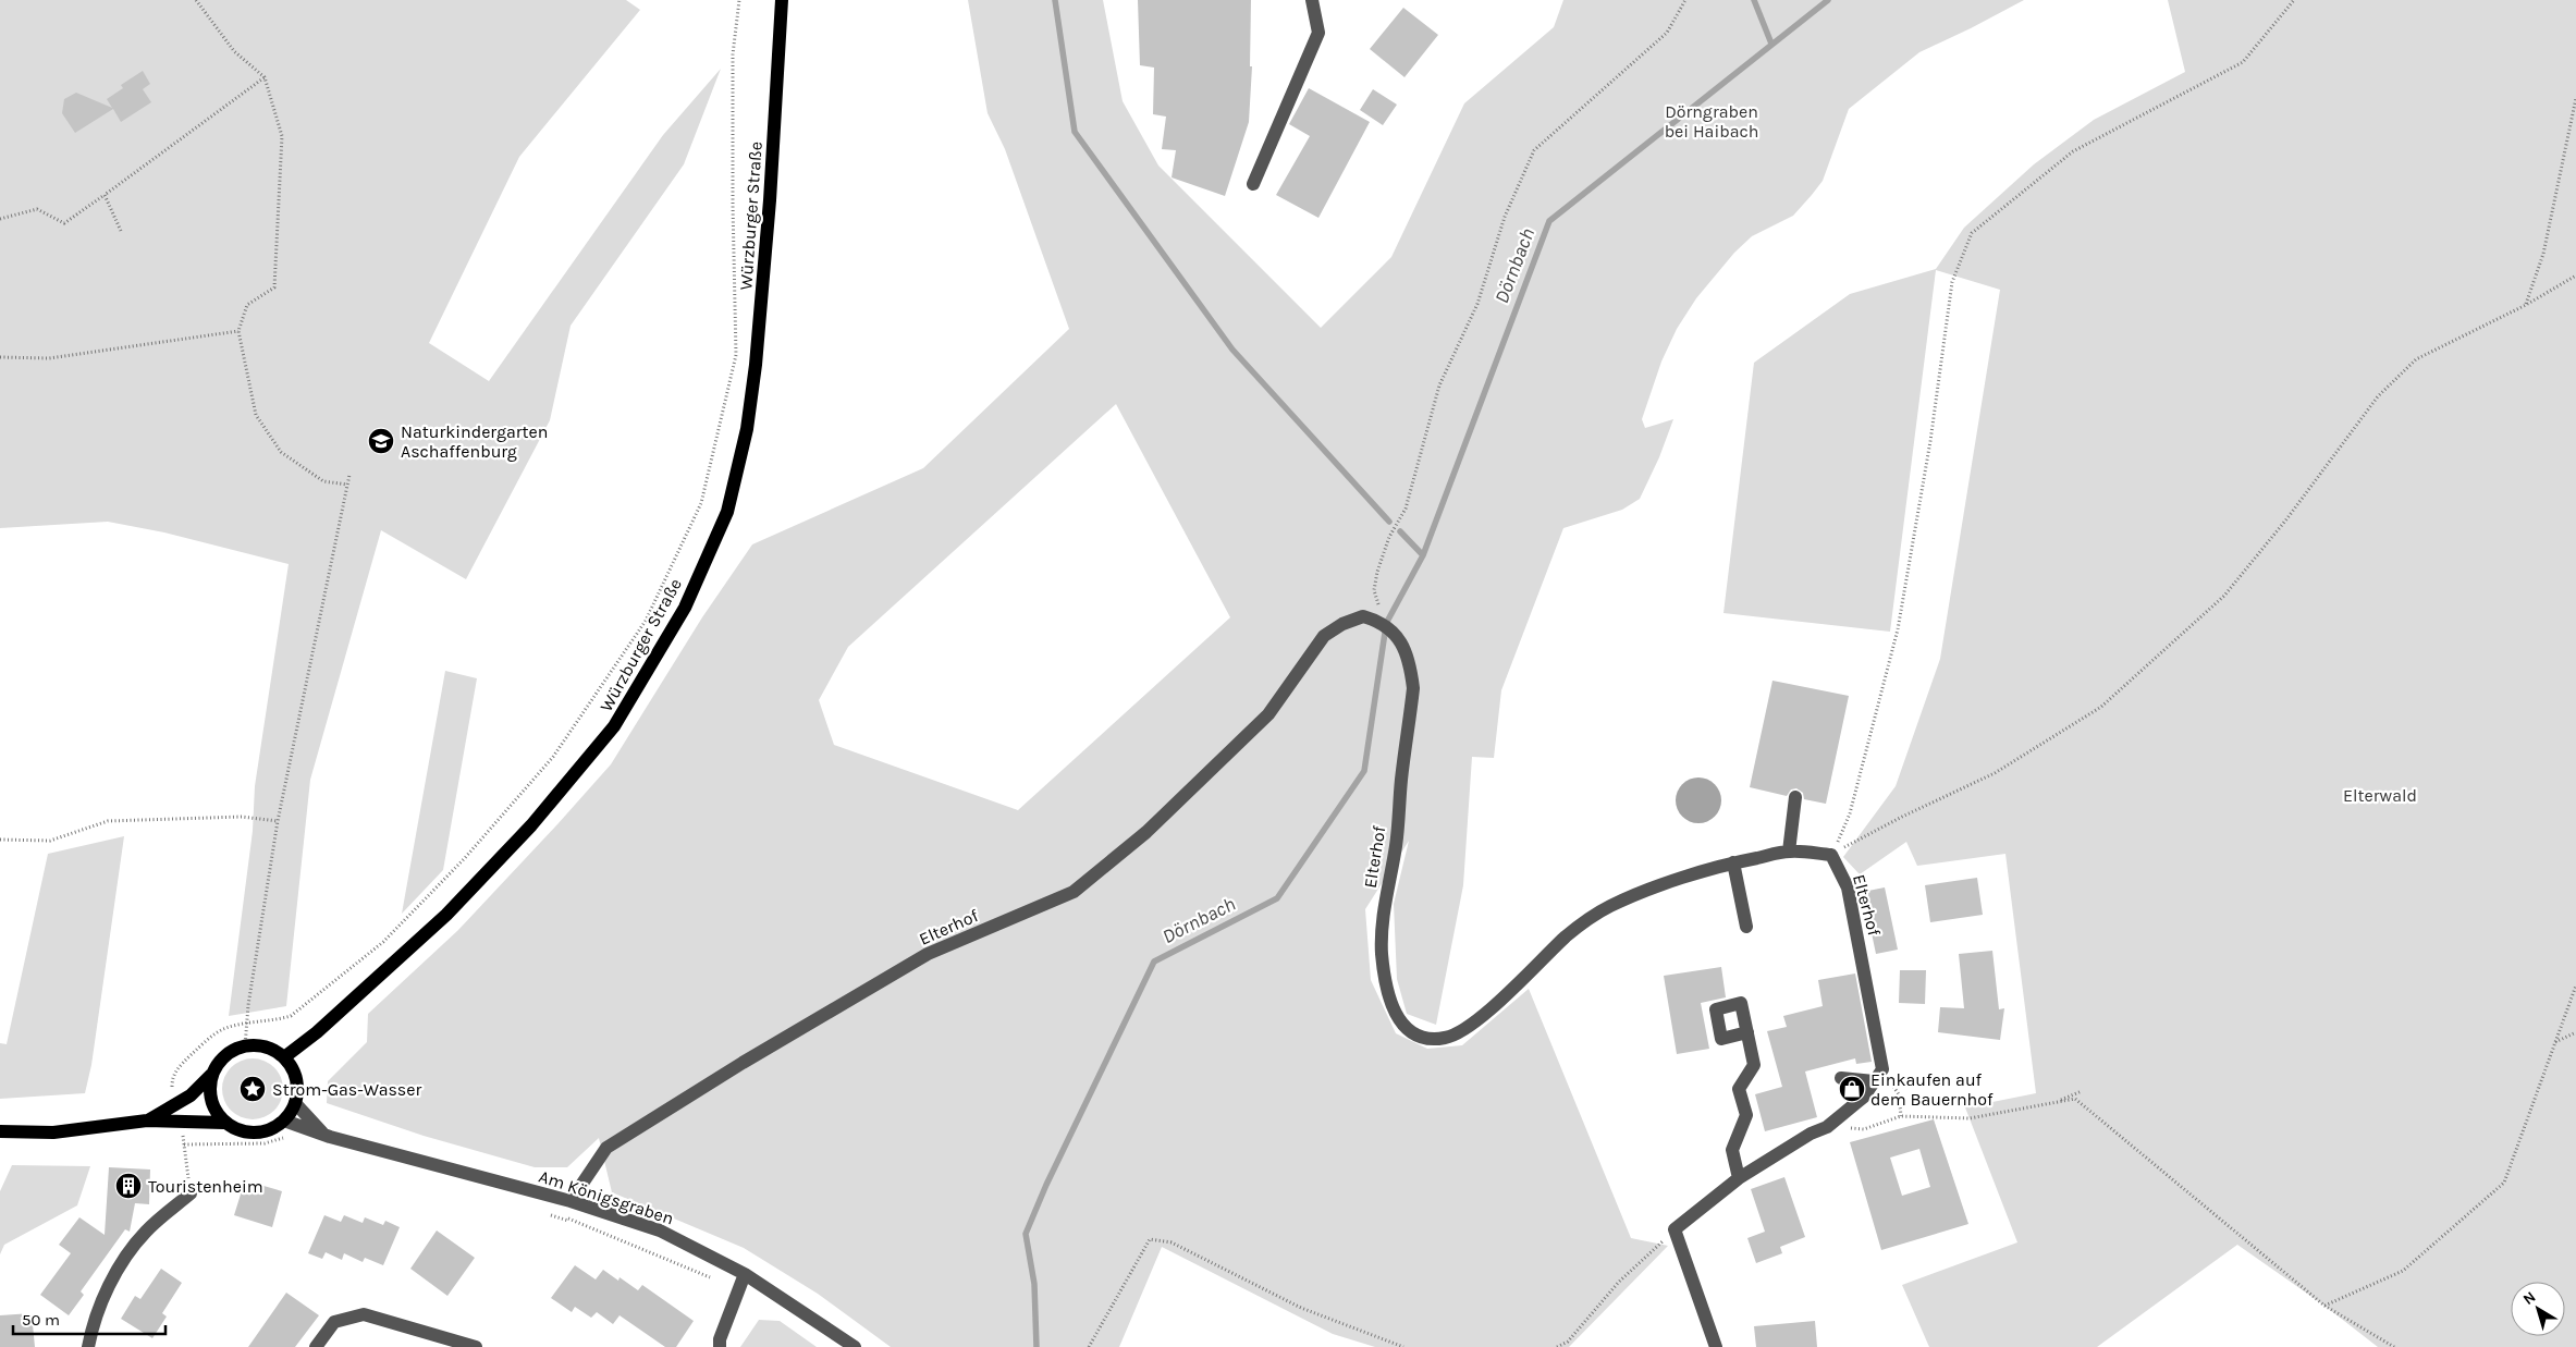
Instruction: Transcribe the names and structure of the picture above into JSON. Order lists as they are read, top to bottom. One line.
{"streets":{"main road":["Würzburger Straße"],"street":["Elterhof","Am Königsgraben"]},"crossings":[["Würzburger Straße","Am Königsgraben"],["Elterhof","Am Königsgraben"]],"water":["Dörnbach"],"parks":["Dörngraben bei Haibach","Elterwald"],"places":{"school or university":["Naturkindergarten Aschaffenburg"],"place":["Strom-Gas-Wasser"],"shop":["Einkaufen auf dem Bauernhof"],"building":["Touristenheim"]},"scale_bar":"50 m","north":"top left"}
